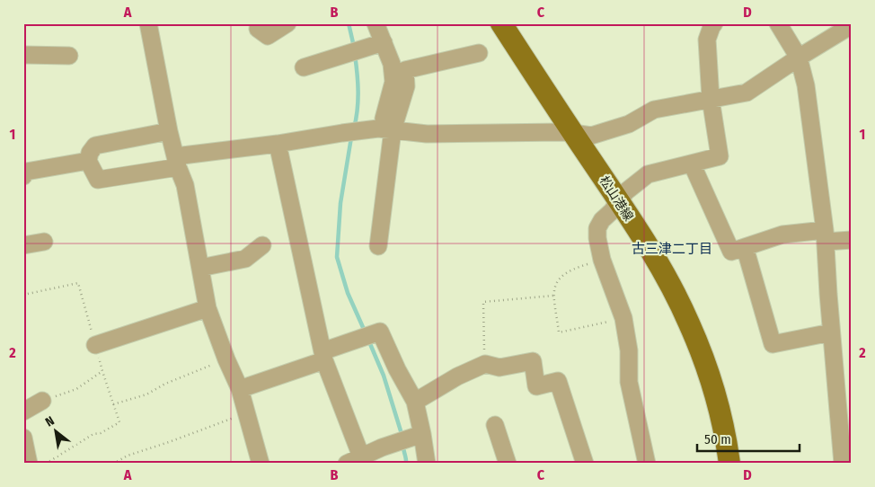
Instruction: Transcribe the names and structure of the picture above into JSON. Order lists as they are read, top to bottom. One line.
{"streets":{"main road":["松山港線"]},"districts":["古三津二丁目"],"scale_bar":"50 m","north":"top left","grid":{"columns":["A","B","C","D"],"rows":["1","2"]}}
